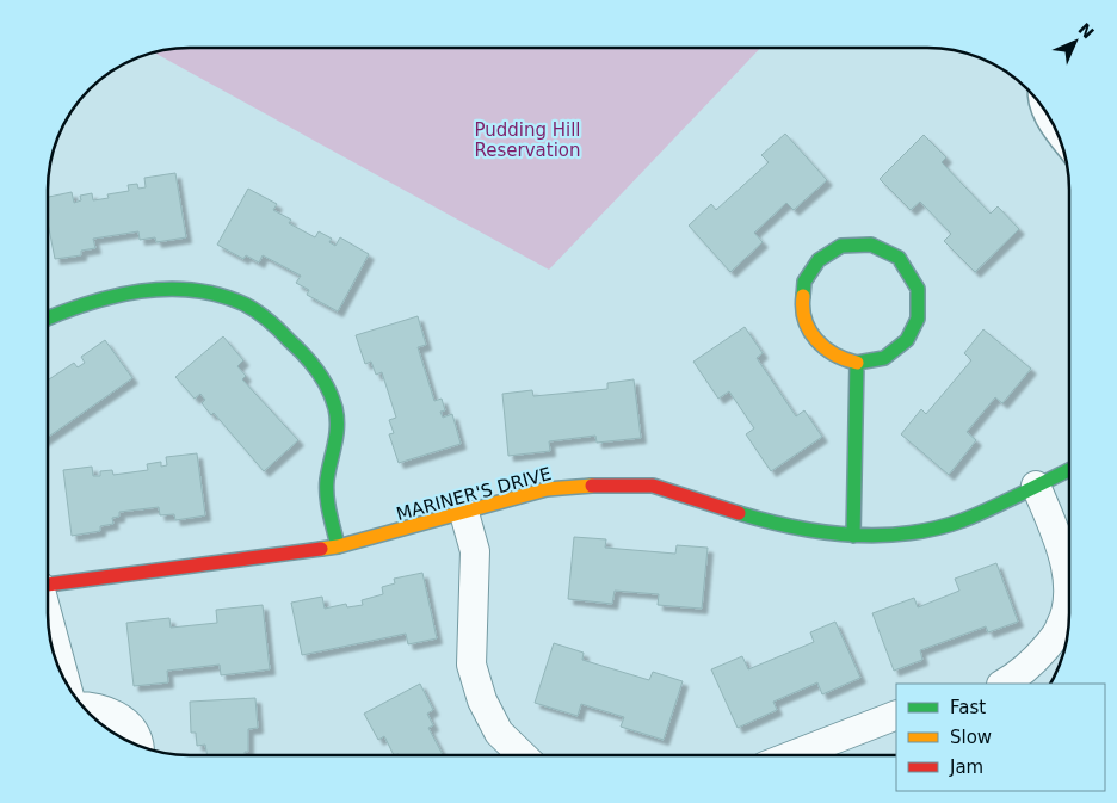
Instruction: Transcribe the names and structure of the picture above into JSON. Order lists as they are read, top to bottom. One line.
{"streets":{"street":["MARINER'S DRIVE"]},"parks":["Pudding Hill Reservation"],"legend":["Fast","Slow","Jam"],"north":"top right"}
